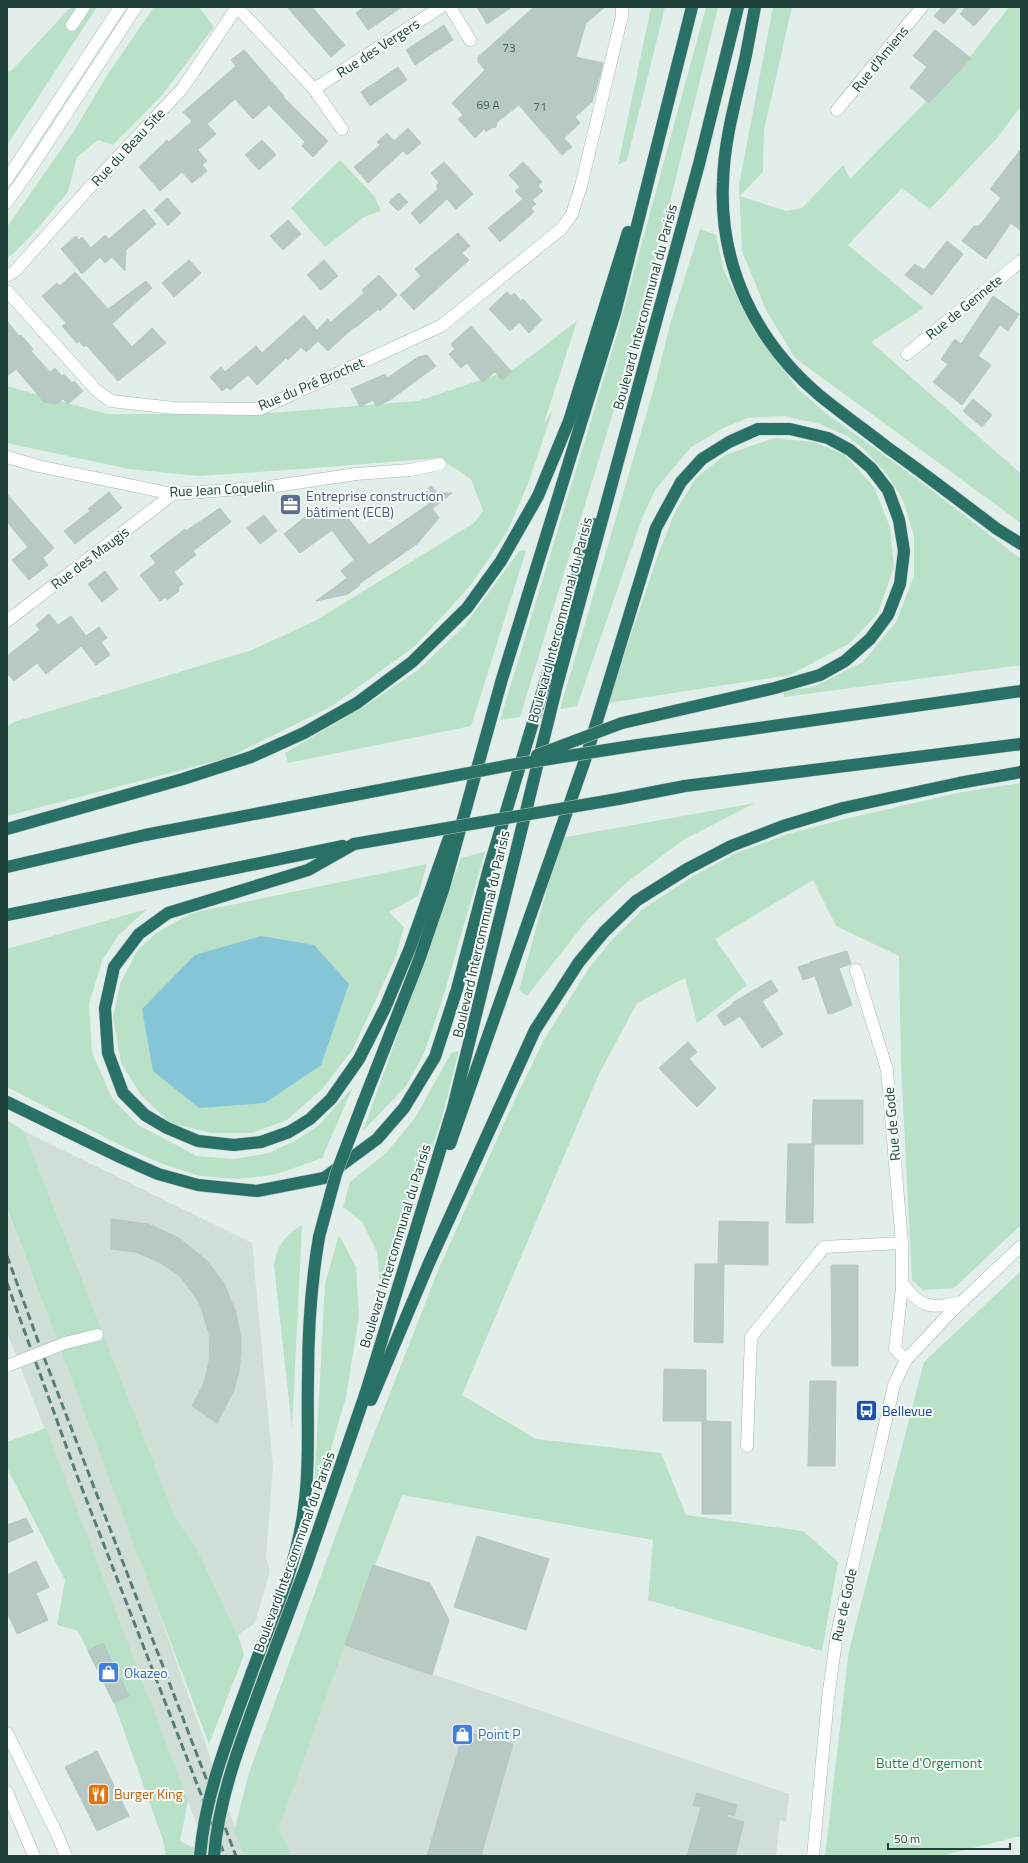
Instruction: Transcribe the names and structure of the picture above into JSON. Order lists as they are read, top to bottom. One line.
{"streets":{"highway":["Boulevard Intercommunal du Parisis"],"street":["Rue des Vergers","Rue d'Amiens","Rue du Beau Site","Rue de Gennete","Rue du Pré Brochet","Rue Jean Coquelin","Rue des Maugis","Rue de Gode"]},"crossings":[["Rue Jean Coquelin","Rue des Maugis"]],"parks":["Butte d'Orgemont"],"places":{"office":["Entreprise construction bâtiment (ECB)"],"bus stop":["Bellevue"],"shop":["Okazeo","Point P"],"restaurant":["Burger King"]},"house_numbers":["73","69 A","71"],"scale_bar":"50 m"}
